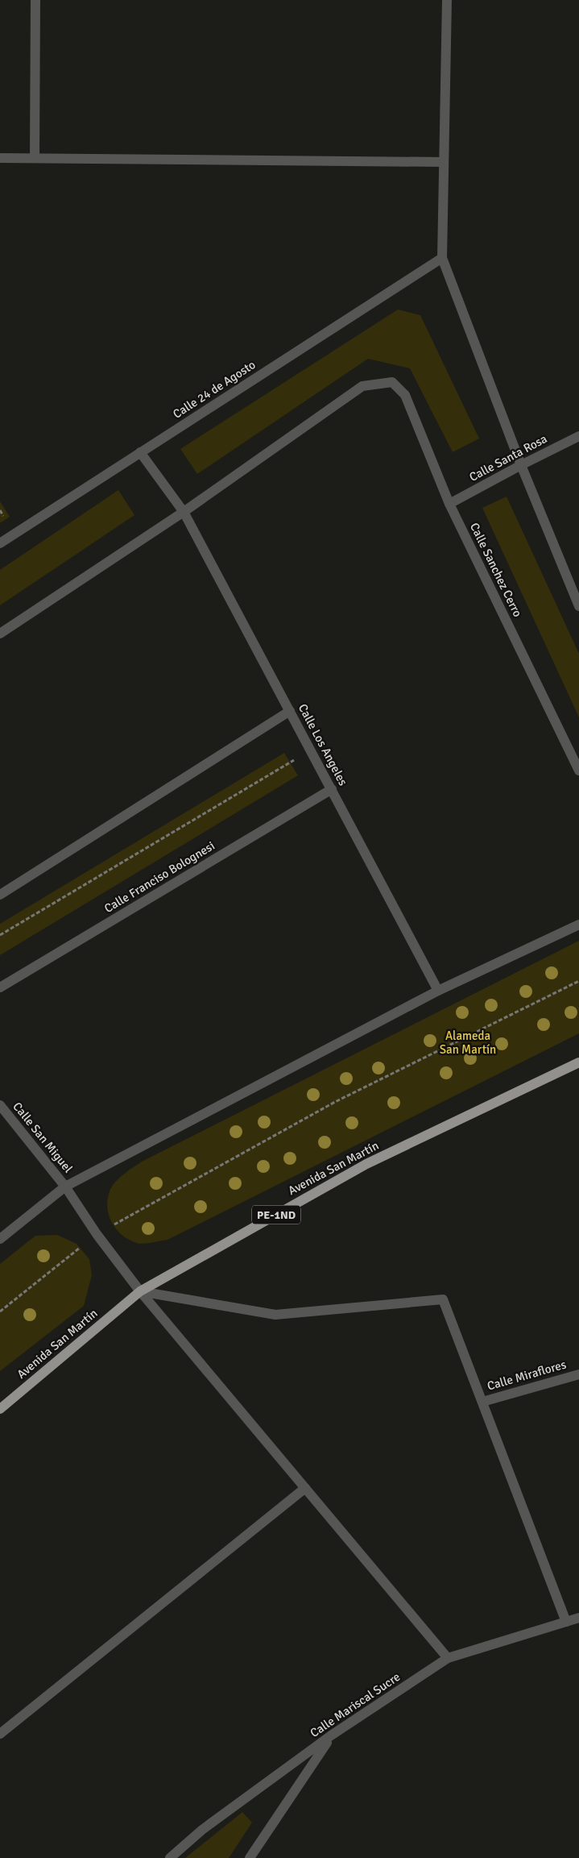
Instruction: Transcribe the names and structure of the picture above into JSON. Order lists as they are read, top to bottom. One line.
{"streets":{"main road":["Avenida San Martín","PE-1ND"],"street":["Calle 24 de Agosto","Calle Santa Rosa","Calle Sanchez Cerro","Calle Los Angeles","Calle Franciso Bolognesi","Calle San Miguel","Calle Miraflores","Calle Mariscal Sucre"]},"crossings":[["Calle 24 de Agosto","Calle Los Angeles"],["Calle Santa Rosa","Calle Sanchez Cerro"],["Calle Sanchez Cerro","Calle Los Angeles"],["Calle Los Angeles","Calle Franciso Bolognesi"],["Calle San Miguel","Avenida San Martín"],["Calle San Miguel","Calle Mariscal Sucre"]],"parks":["Alameda San Martín"]}
